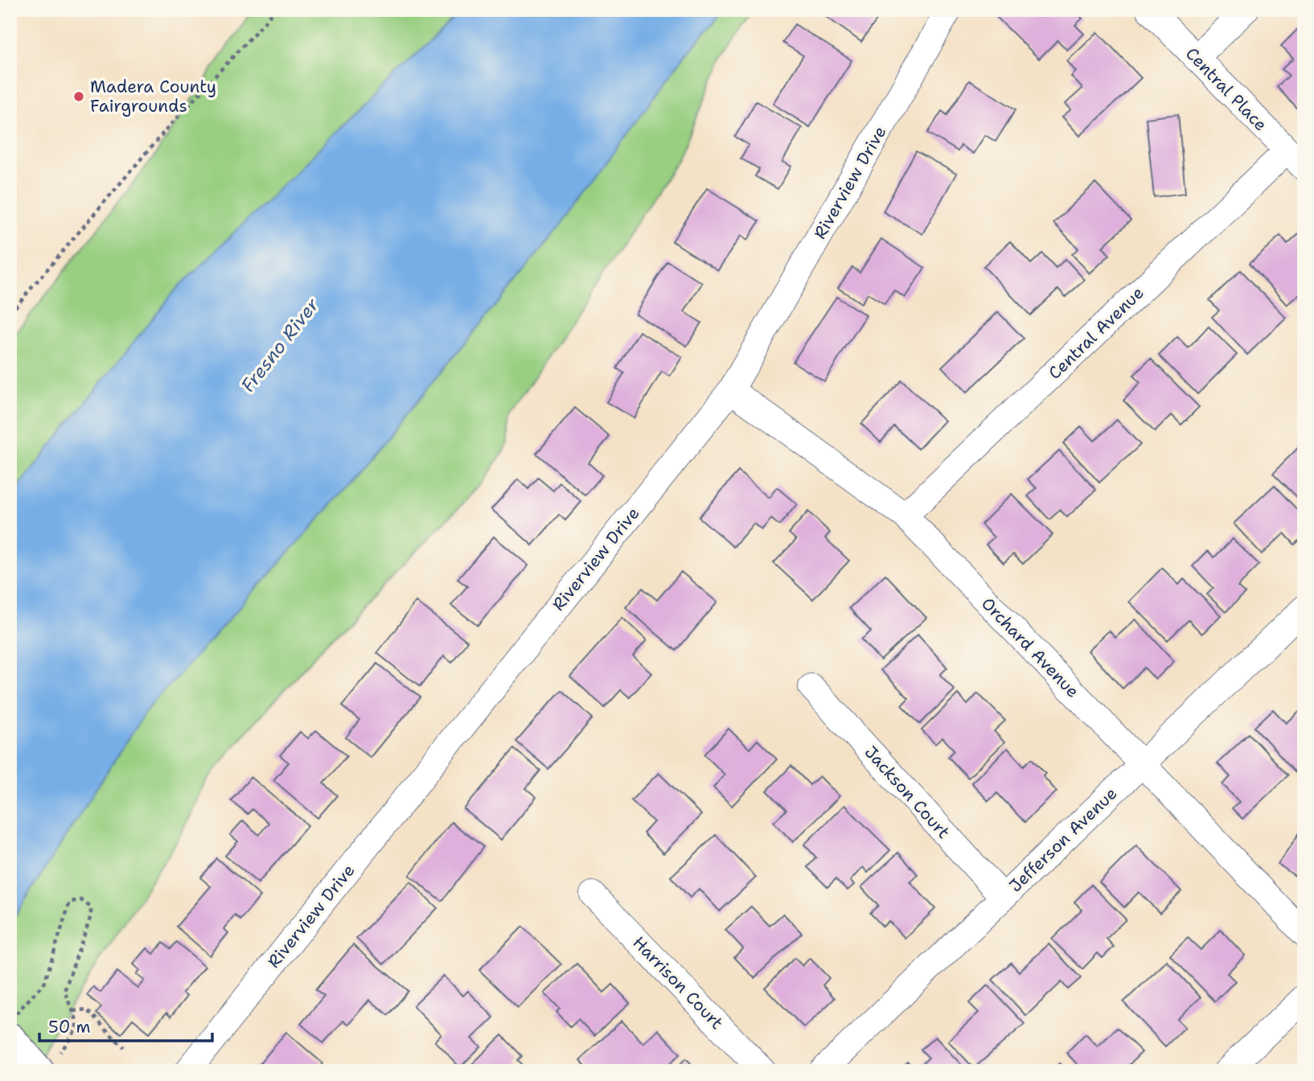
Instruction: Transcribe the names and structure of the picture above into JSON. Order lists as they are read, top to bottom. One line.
{"streets":{"street":["Central Place","Riverview Drive","Central Avenue","Orchard Avenue","Jackson Court","Jefferson Avenue","Harrison Court"]},"crossings":[["Central Place","Central Avenue"],["Riverview Drive","Orchard Avenue"],["Central Avenue","Orchard Avenue"],["Orchard Avenue","Jefferson Avenue"],["Jackson Court","Jefferson Avenue"]],"water":["Fresno River"],"places":["Madera County Fairgrounds"],"scale_bar":"50 m"}
